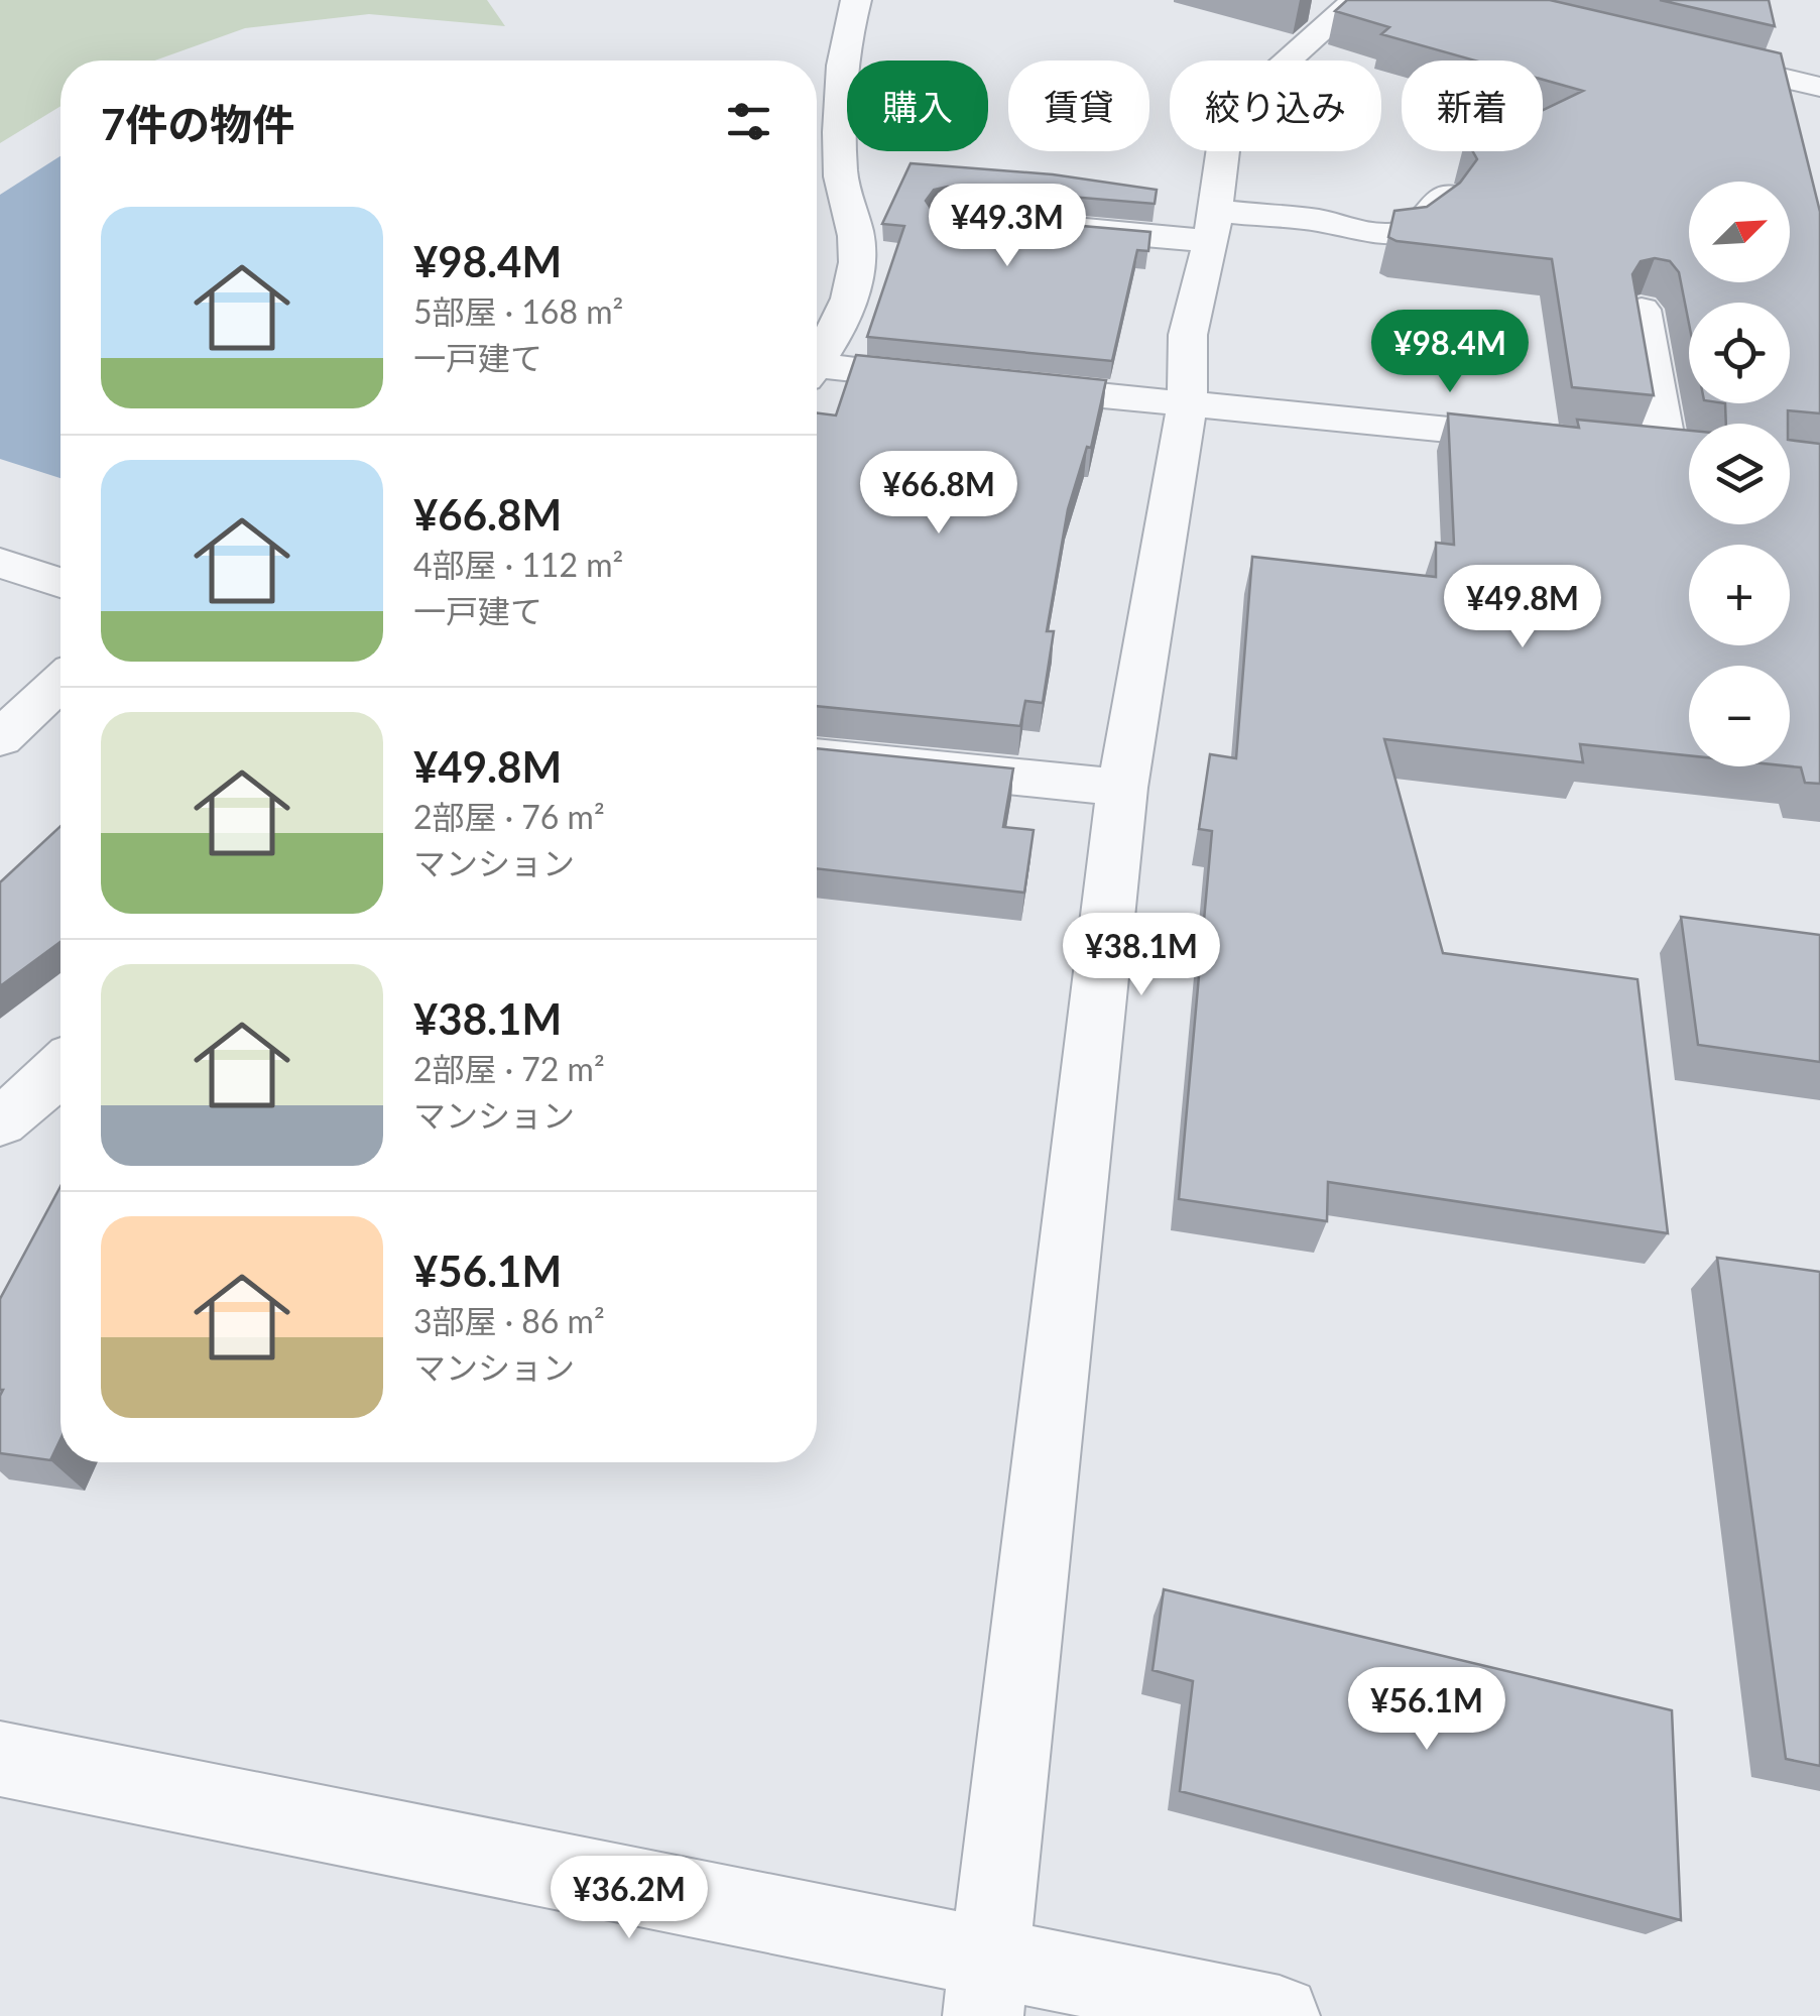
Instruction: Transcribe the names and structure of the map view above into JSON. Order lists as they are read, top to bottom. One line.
{"north":"top right","page":{"chip":["購入","賃貸","絞り込み","新着"],"heading":"7件の物件","map_buttons":["+","−"],"list":[{"name":"¥98.4M","note":"5部屋 · 168 m² · 一戸建て"},{"name":"¥66.8M","note":"4部屋 · 112 m² · 一戸建て"},{"name":"¥49.8M","note":"2部屋 · 76 m² · マンション"},{"name":"¥38.1M","note":"2部屋 · 72 m² · マンション"},{"name":"¥56.1M","note":"3部屋 · 86 m² · マンション"}],"price":["¥49.3M","¥98.4M","¥66.8M","¥49.8M","¥38.1M","¥56.1M","¥36.2M"]}}
